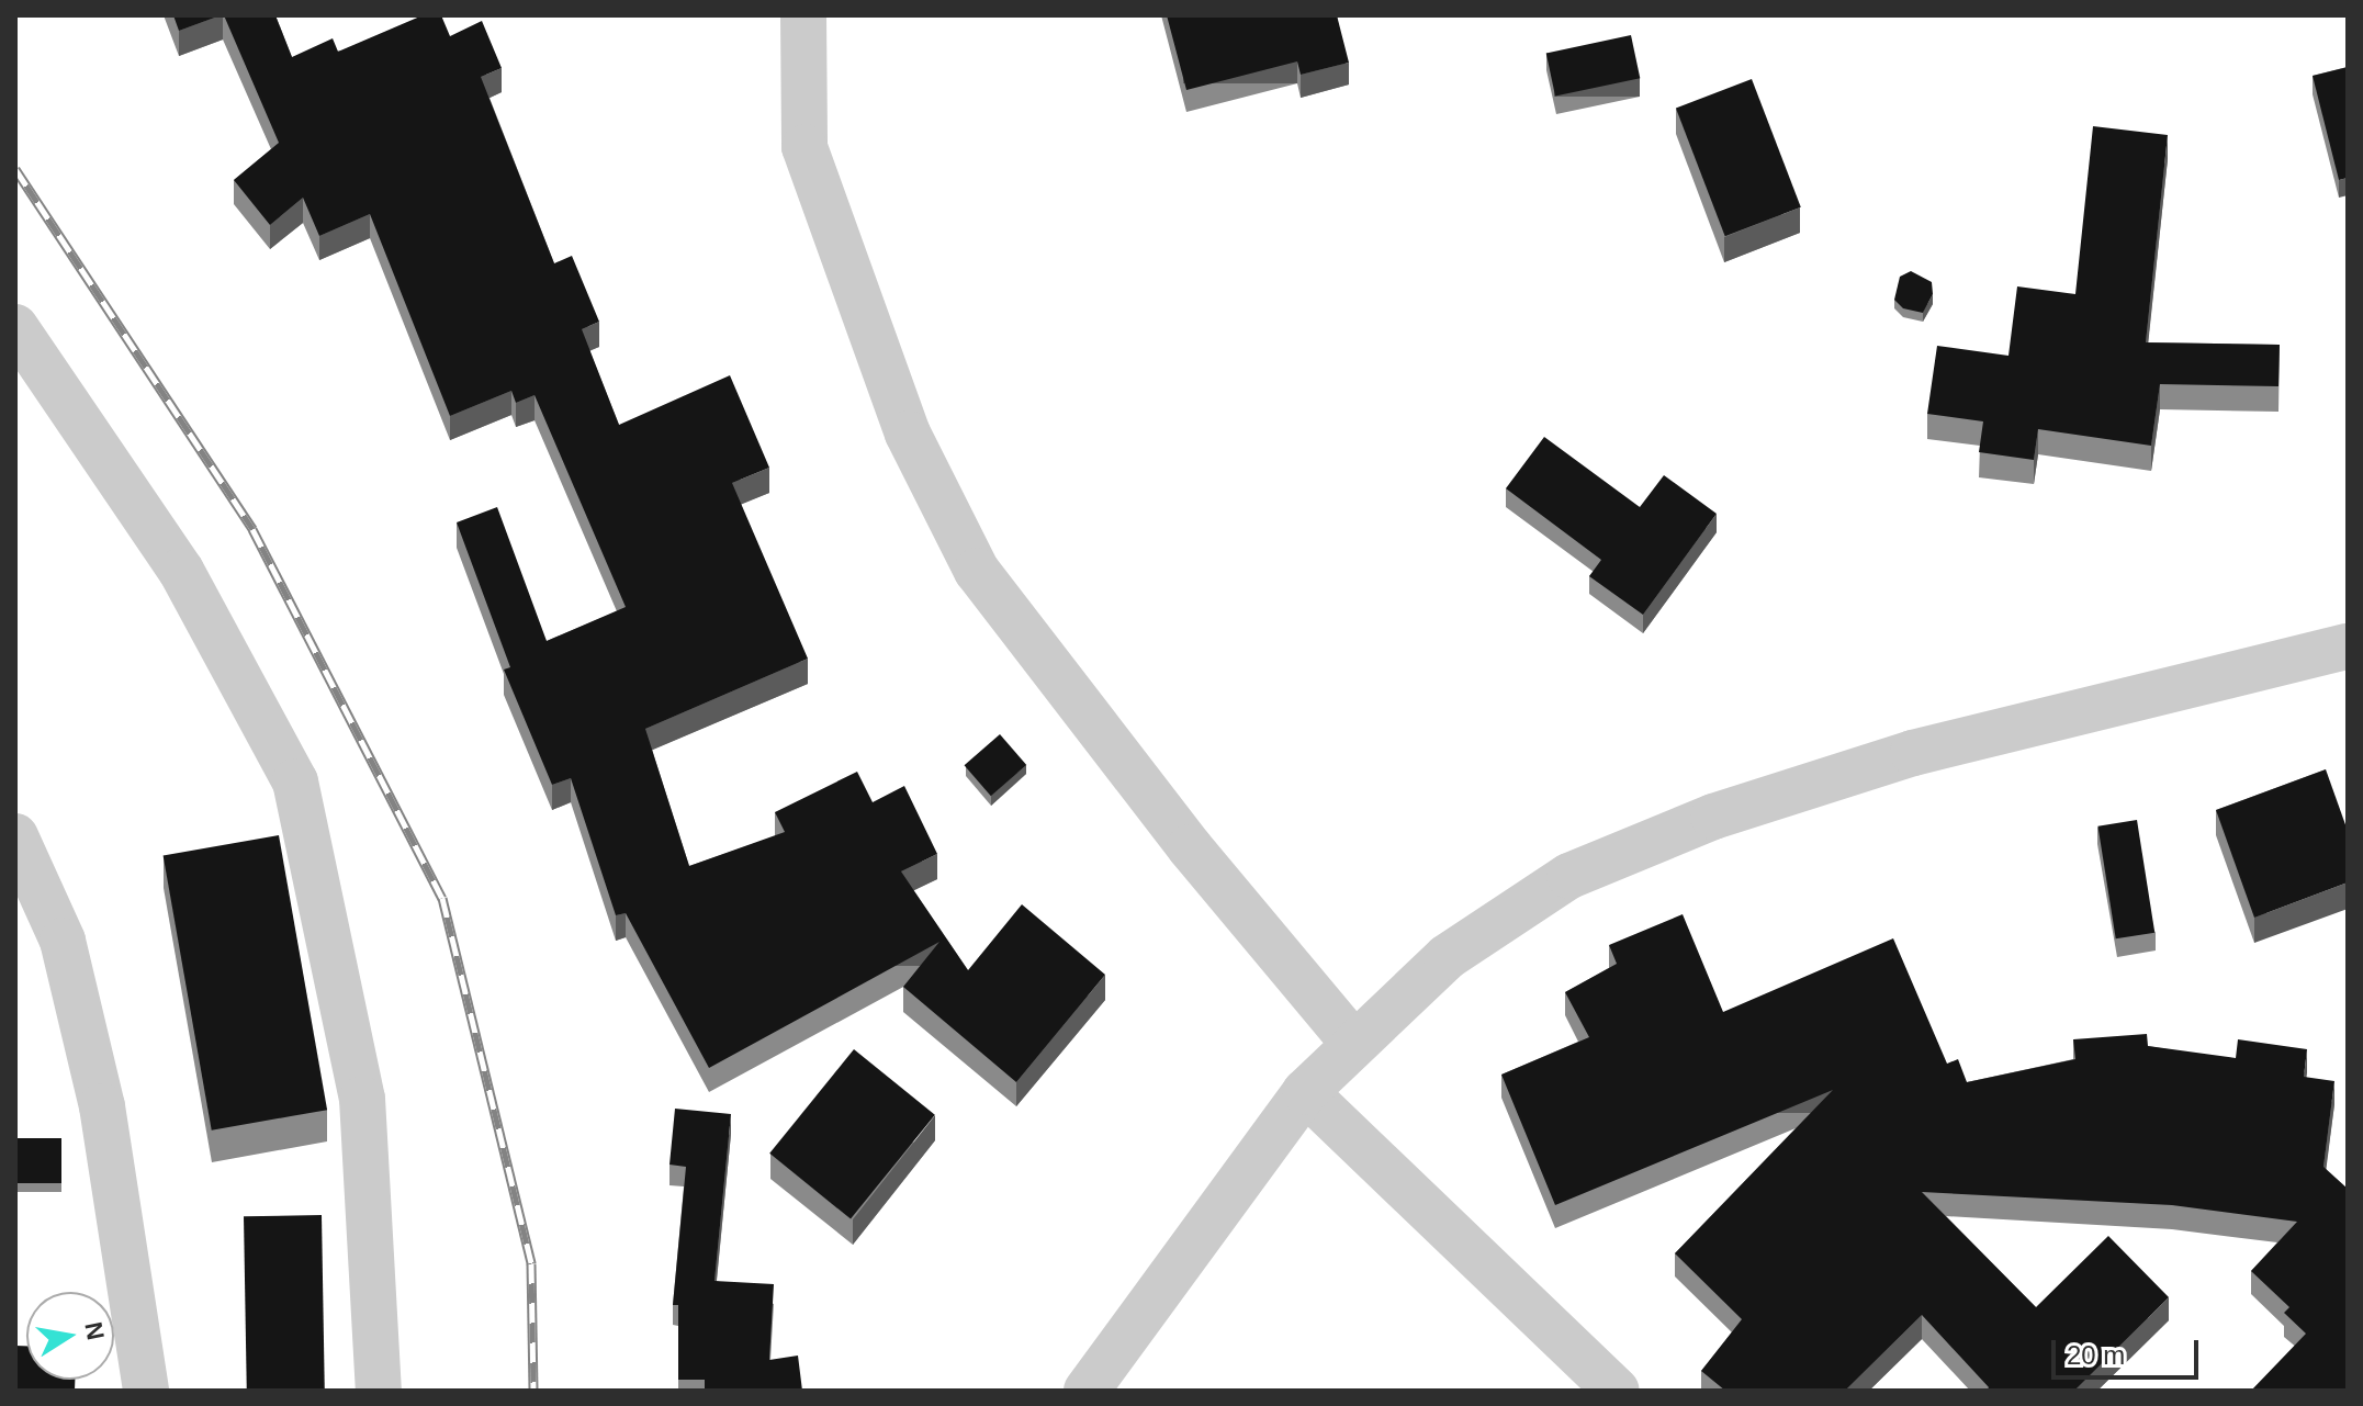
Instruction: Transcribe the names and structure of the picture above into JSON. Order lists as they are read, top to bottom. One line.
{"scale_bar":"20 m","north":"right"}
